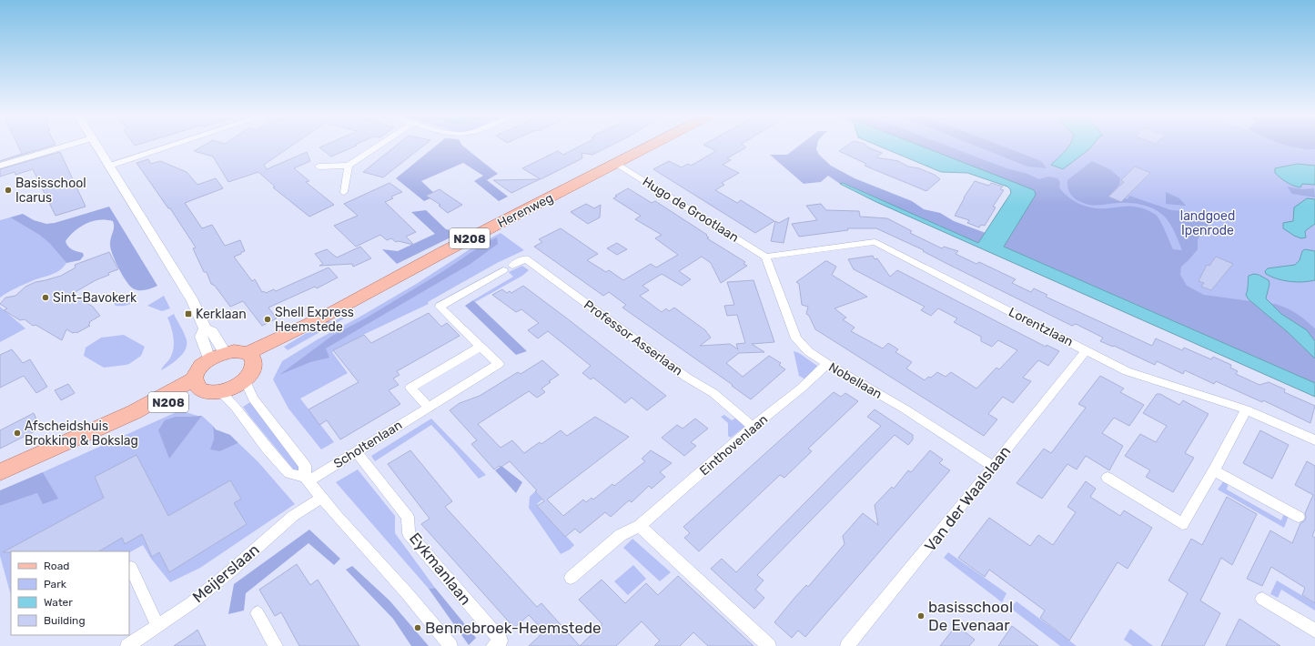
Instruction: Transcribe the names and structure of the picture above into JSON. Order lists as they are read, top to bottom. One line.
{"streets":{"main road":["Herenweg","N208"],"street":["Hugo de Grootlaan","Lorentzlaan","Professor Asserlaan","Nobellaan","Scholtenlaan","Einthovenlaan","Van der Waalslaan","Eykmanlaan","Meijerslaan"]},"crossings":[["Hugo de Grootlaan","Herenweg"],["Hugo de Grootlaan","Lorentzlaan"],["Hugo de Grootlaan","Nobellaan"],["Herenweg","N208"],["Lorentzlaan","Nobellaan"],["Lorentzlaan","Van der Waalslaan"],["Professor Asserlaan","Scholtenlaan"],["Professor Asserlaan","Einthovenlaan"],["Nobellaan","Einthovenlaan"],["Nobellaan","Van der Waalslaan"],["Scholtenlaan","Eykmanlaan"]],"parks":["landgoed Ipenrode"],"places":{"other":["Basisschool Icarus","Sint-Bavokerk","Shell Express Heemstede","Afscheidshuis Brokking & Bokslag","basisschool De Evenaar","Bennebroek-Heemstede"],"transit":["Kerklaan"]},"legend":["Road","Park","Water","Building"]}
